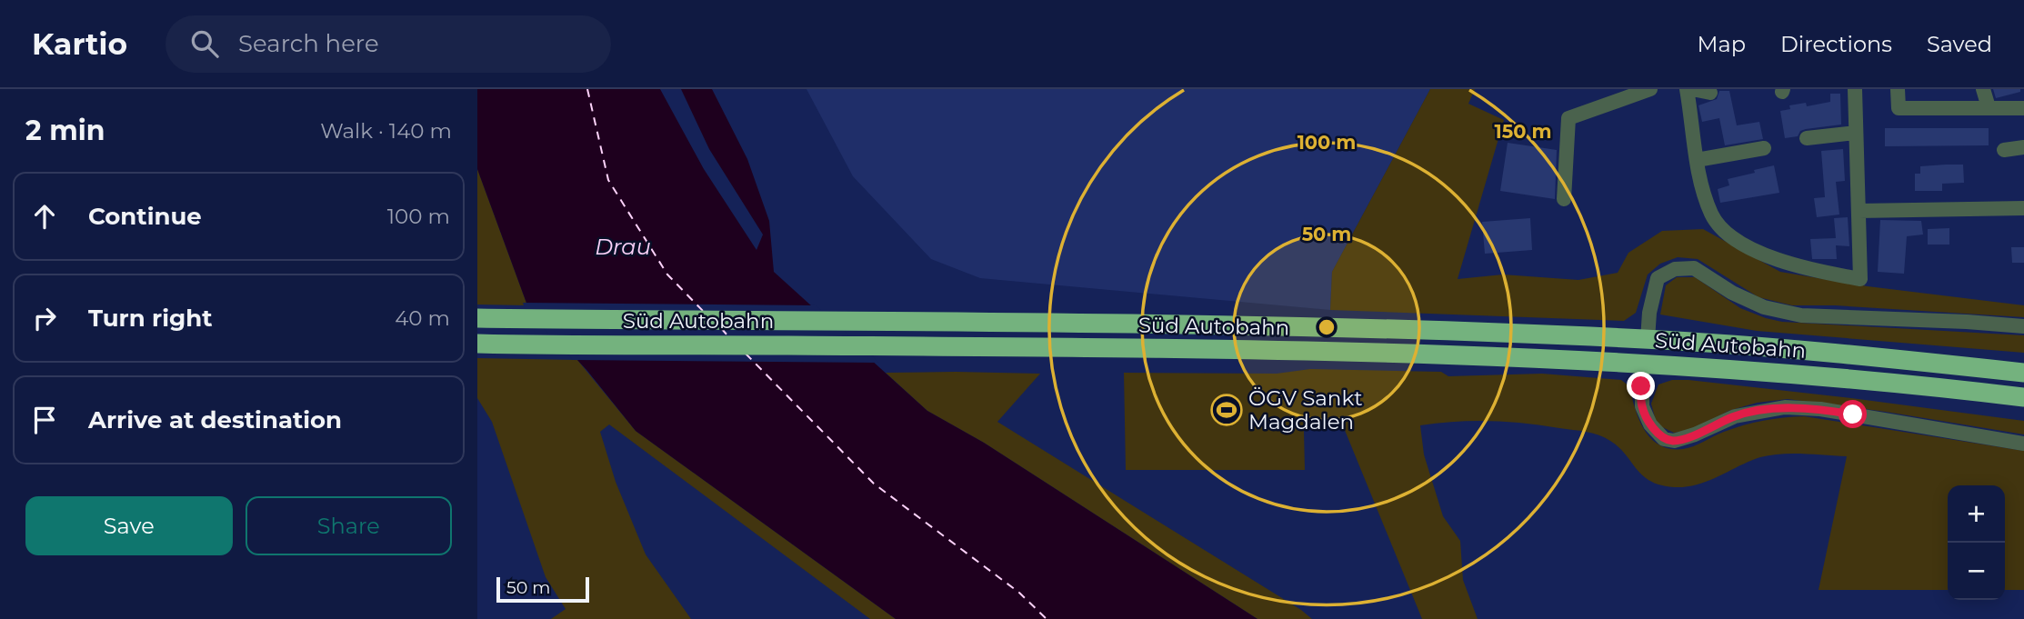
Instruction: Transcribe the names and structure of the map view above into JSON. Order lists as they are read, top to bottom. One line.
{"streets":{"highway":["Süd Autobahn"]},"water":["Drau"],"places":{"sports":["ÖGV Sankt Magdalen"]},"scale_bar":"50 m","page":{"header":"Kartio","search":"Search here","nav":["Map","Directions","Saved"],"heading":["2 min","Walk · 140 m"],"list":[["Continue","100 m"],["Turn right","40 m"],"Arrive at destination"],"buttons":["Save","Share"],"map_buttons":["+","−"],"scale":"50 m"},"rings":["150 m","100 m","50 m"]}
